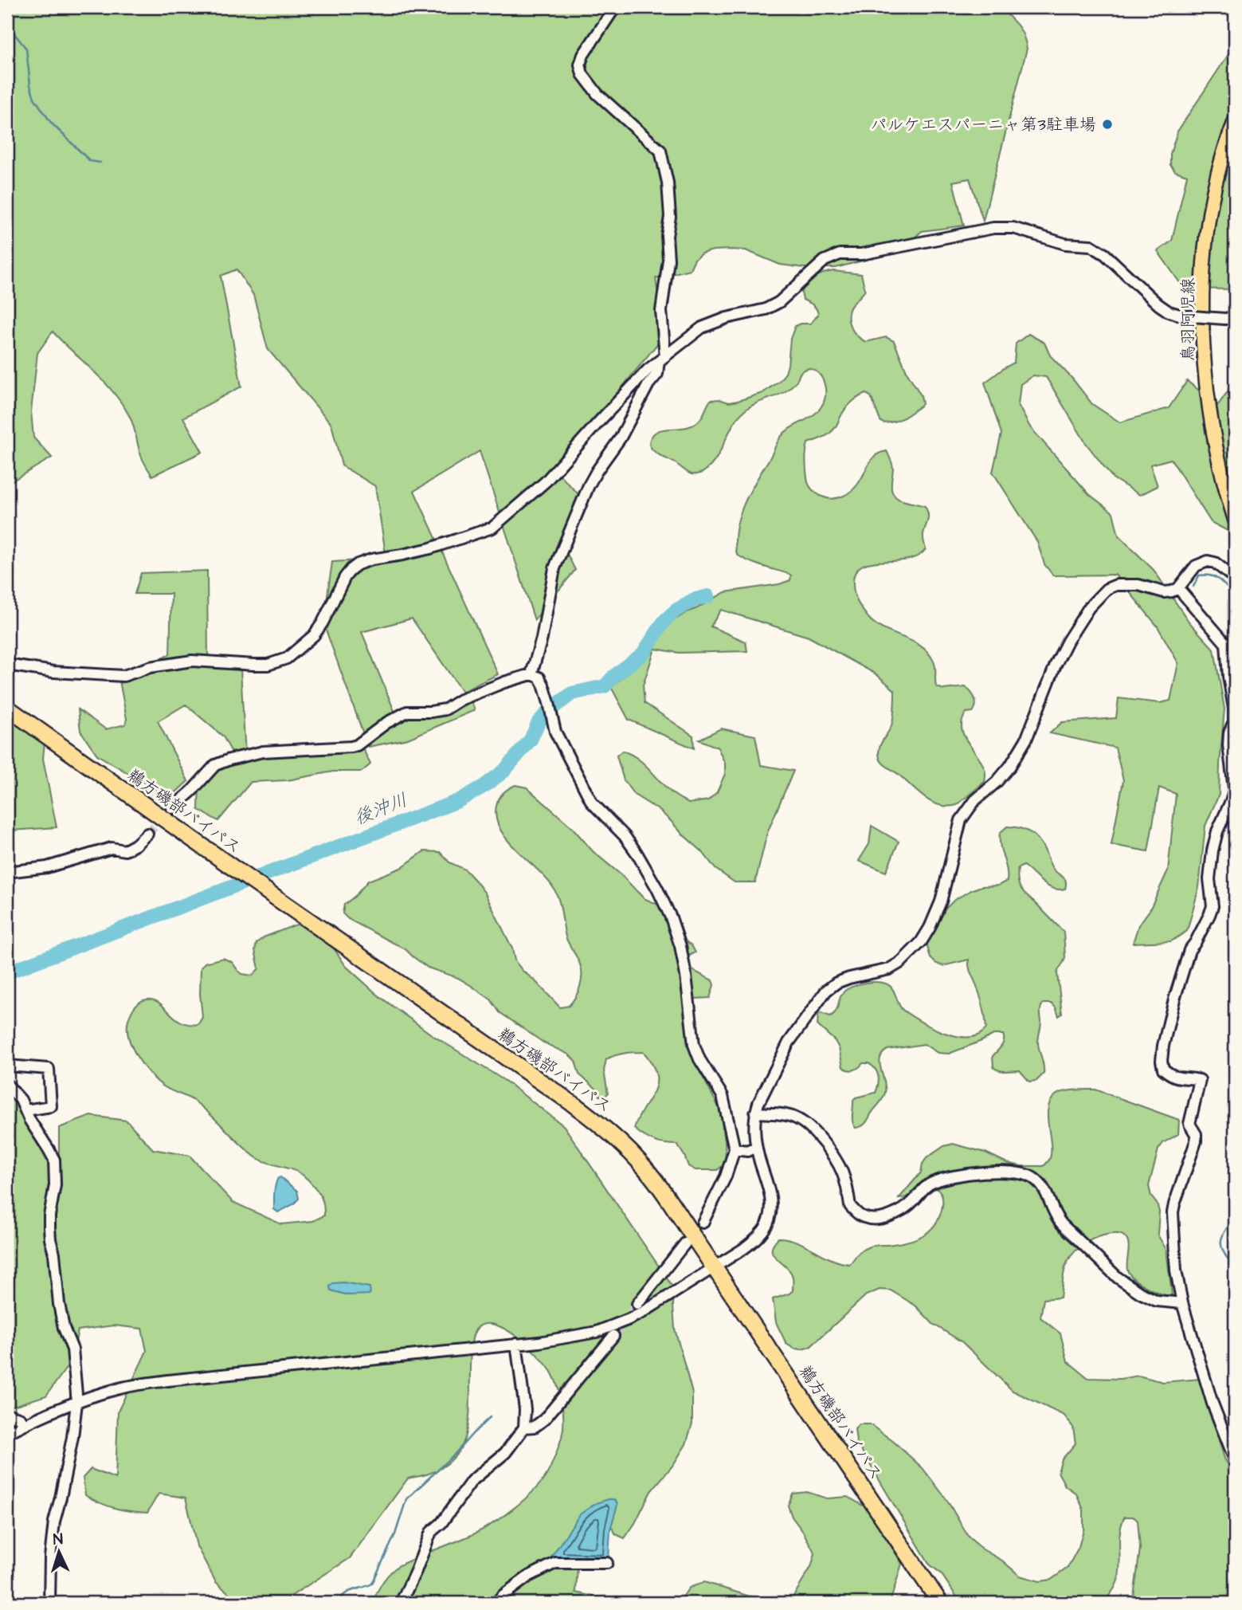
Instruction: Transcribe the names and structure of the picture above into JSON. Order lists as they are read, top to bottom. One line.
{"streets":{"highway":["鵜方磯部バイパス"],"main road":["鳥羽阿児線"]},"water":["後沖川"],"places":["パルケエスパーニャ第3駐車場"],"north":"top"}
